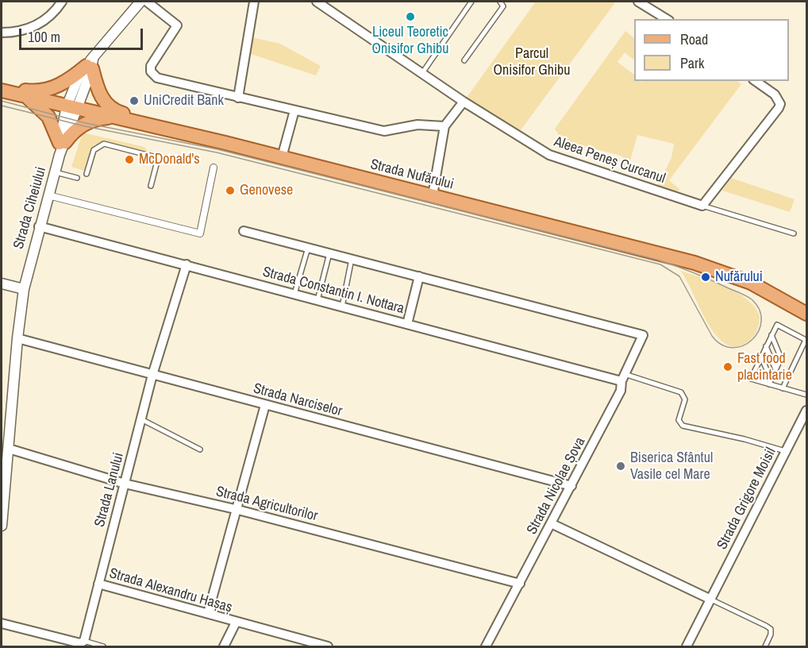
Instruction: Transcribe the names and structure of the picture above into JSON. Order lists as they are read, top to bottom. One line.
{"streets":{"main road":["Strada Nufărului"],"street":["Aleea Peneș Curcanul","Strada Ciheiului","Strada Constantin I. Nottara","Strada Narciselor","Strada Nicolae Șova","Strada Lanului","Strada Grigore Moisil","Strada Agricultorilor","Strada Alexandru Hașaș"]},"crossings":[["Strada Nufărului","Strada Ciheiului"],["Strada Ciheiului","Strada Constantin I. Nottara"],["Strada Ciheiului","Strada Narciselor"],["Strada Ciheiului","Strada Agricultorilor"],["Strada Constantin I. Nottara","Strada Nicolae Șova"],["Strada Constantin I. Nottara","Strada Lanului"],["Strada Narciselor","Strada Nicolae Șova"],["Strada Narciselor","Strada Lanului"],["Strada Nicolae Șova","Strada Agricultorilor"],["Strada Lanului","Strada Agricultorilor"],["Strada Lanului","Strada Alexandru Hașaș"]],"parks":["Parcul Onisifor Ghibu"],"places":["Liceul Teoretic Onisifor Ghibu","UniCredit Bank","McDonald's","Genovese","Nufărului","Fast food placintarie","Biserica Sfântul Vasile cel Mare"],"legend":["Road","Park"],"scale_bar":"100 m"}
